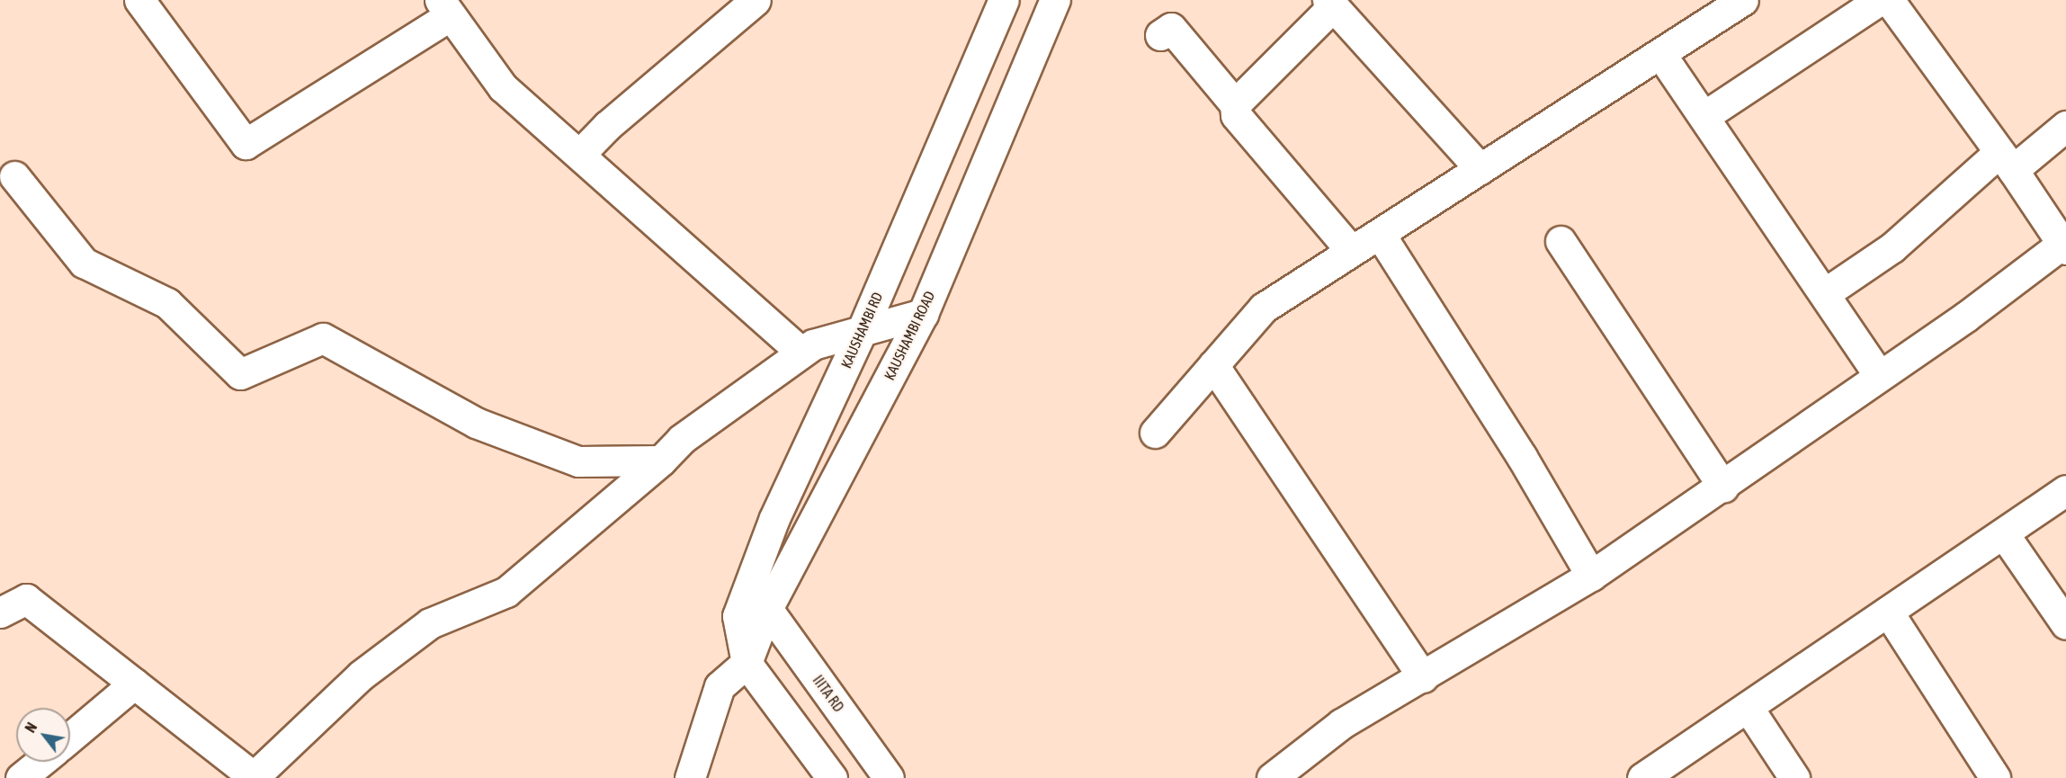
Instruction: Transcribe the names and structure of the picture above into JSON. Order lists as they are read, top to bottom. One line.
{"streets":{"street":["KAUSHAMBI RD","KAUSHAMBI ROAD","IIITA RD"]},"crossings":[["KAUSHAMBI RD","KAUSHAMBI ROAD"],["KAUSHAMBI ROAD","IIITA RD"]],"north":"top left"}
